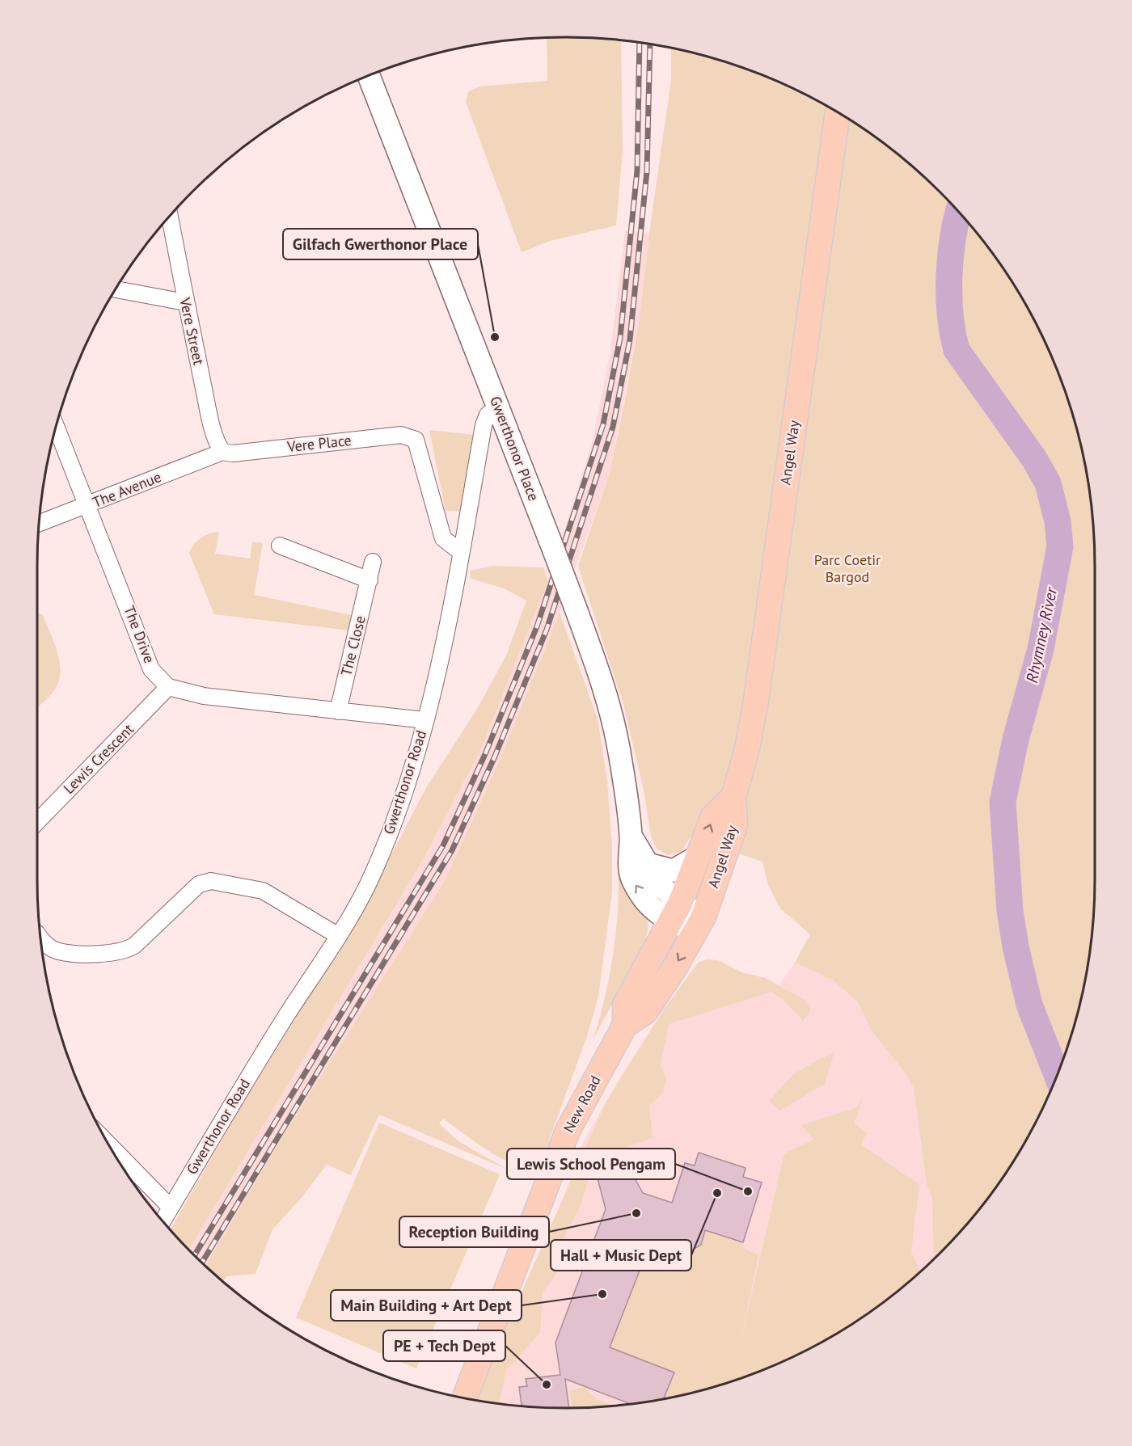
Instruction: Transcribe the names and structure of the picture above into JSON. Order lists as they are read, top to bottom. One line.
{"streets":{"main road":["Angel Way","New Road"],"street":["Vere Street","Vere Place","Gwerthonor Place","The Avenue","The Drive","The Close","Lewis Crescent","Gwerthonor Road"]},"crossings":[["Vere Street","Vere Place"],["Vere Street","The Avenue"],["Vere Place","The Avenue"],["Vere Place","Gwerthonor Road"],["Gwerthonor Place","Angel Way"],["Gwerthonor Place","Gwerthonor Road"],["Gwerthonor Place","New Road"],["Angel Way","New Road"],["The Avenue","The Drive"],["The Drive","Lewis Crescent"]],"water":["Rhymney River"],"parks":["Parc Coetir Bargod"],"places":["Gilfach Gwerthonor Place","Lewis School Pengam","Hall + Music Dept","Reception Building","Main Building + Art Dept","PE + Tech Dept"]}
